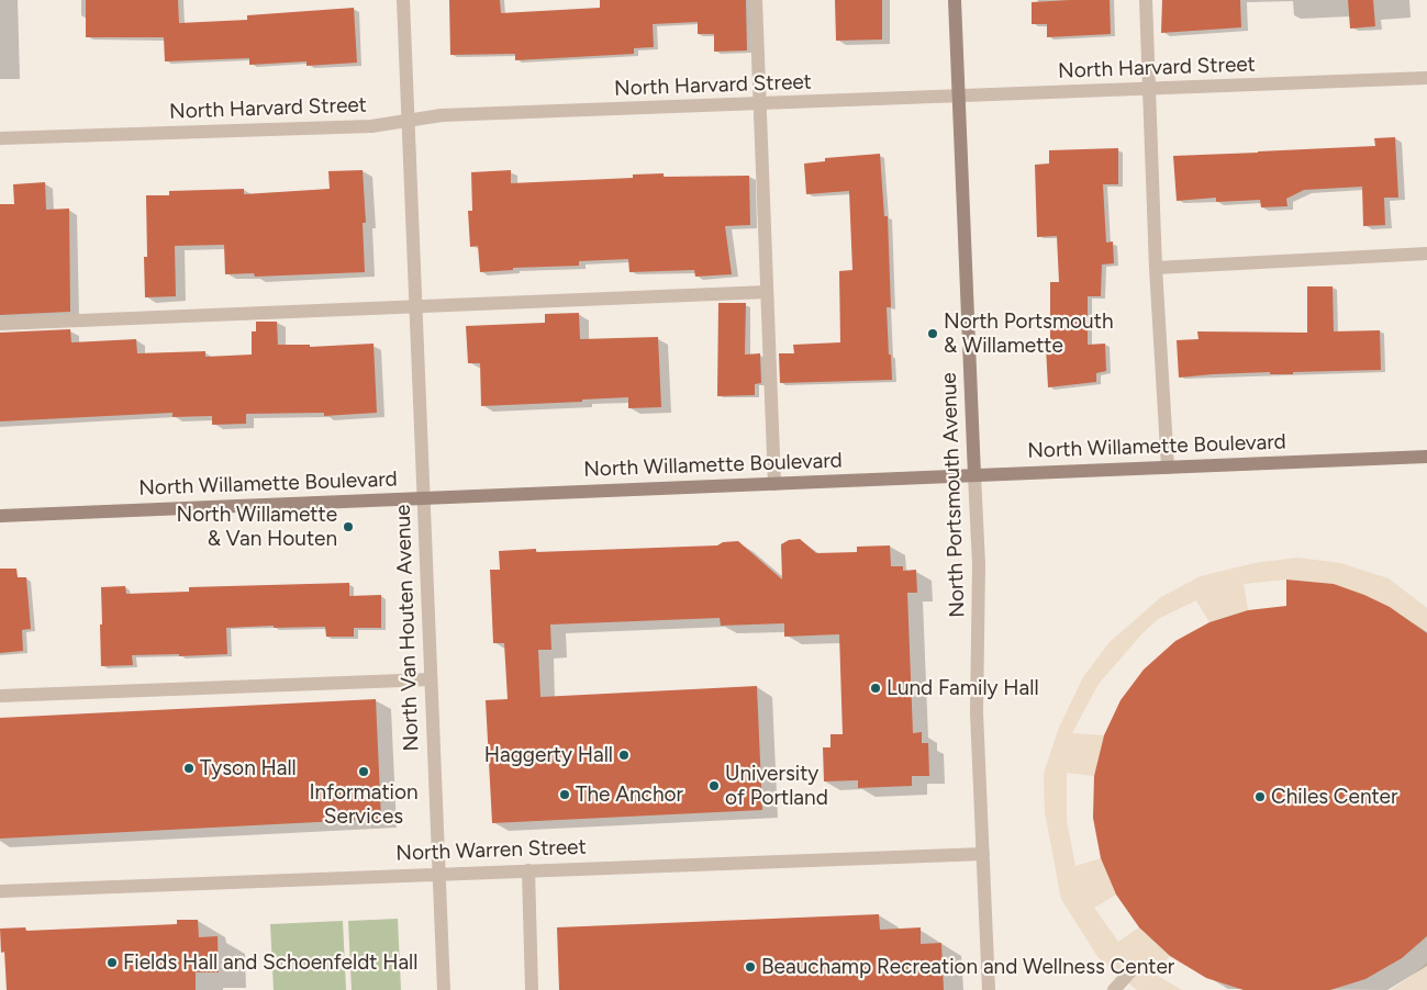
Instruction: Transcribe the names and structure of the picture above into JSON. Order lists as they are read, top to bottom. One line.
{"streets":{"main road":["North Willamette Boulevard","North Portsmouth Avenue"],"street":["North Harvard Street","North Van Houten Avenue","North Warren Street"]},"crossings":[["North Harvard Street","North Portsmouth Avenue"],["North Harvard Street","North Van Houten Avenue"],["North Willamette Boulevard","North Portsmouth Avenue"],["North Willamette Boulevard","North Van Houten Avenue"],["North Portsmouth Avenue","North Warren Street"],["North Van Houten Avenue","North Warren Street"]],"places":["North Portsmouth & Willamette","North Willamette & Van Houten","Lund Family Hall","Haggerty Hall","Tyson Hall","Information Services","University of Portland","The Anchor","Chiles Center","Fields Hall and Schoenfeldt Hall","Beauchamp Recreation and Wellness Center"]}
